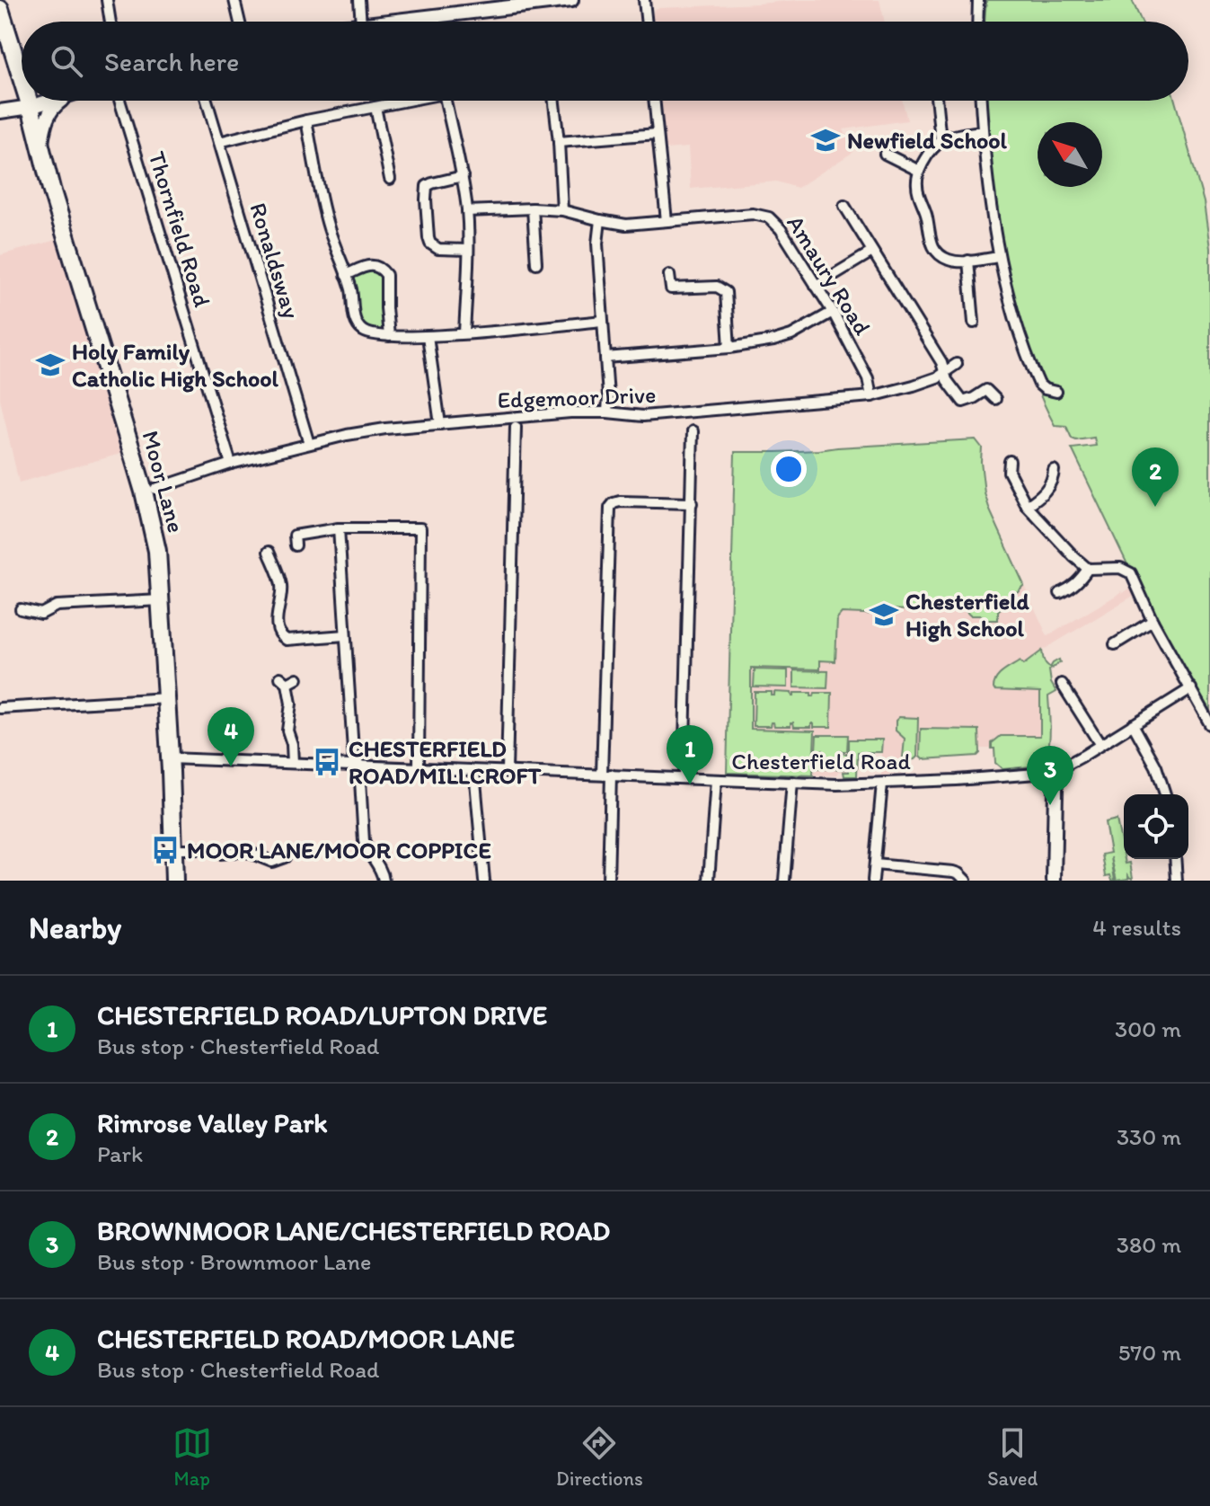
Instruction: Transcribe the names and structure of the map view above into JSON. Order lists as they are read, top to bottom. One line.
{"streets":{"highway":["Moor Lane"],"street":["Thornfield Road","Ronaldsway","Amaury Road","Edgemoor Drive","Chesterfield Road"]},"crossings":[["Thornfield Road","Edgemoor Drive"],["Ronaldsway","Edgemoor Drive"],["Amaury Road","Edgemoor Drive"],["Moor Lane","Chesterfield Road"]],"places":{"school or university":["Newfield School","Holy Family Catholic High School","Chesterfield High School"],"bus stop":["CHESTERFIELD ROAD/MILLCROFT","MOOR LANE/MOOR COPPICE"]},"north":"top left","page":{"search":"Search here","pins":["2","4","1","3"],"heading":["Nearby","4 results"],"list":[{"mark":"1","name":"CHESTERFIELD ROAD/LUPTON DRIVE","note":"Bus stop · Chesterfield Road","value":"300 m"},{"mark":"2","name":"Rimrose Valley Park","note":"Park","value":"330 m"},{"mark":"3","name":"BROWNMOOR LANE/CHESTERFIELD ROAD","note":"Bus stop · Brownmoor Lane","value":"380 m"},{"mark":"4","name":"CHESTERFIELD ROAD/MOOR LANE","note":"Bus stop · Chesterfield Road","value":"570 m"}],"nav":["Map","Directions","Saved"]}}
